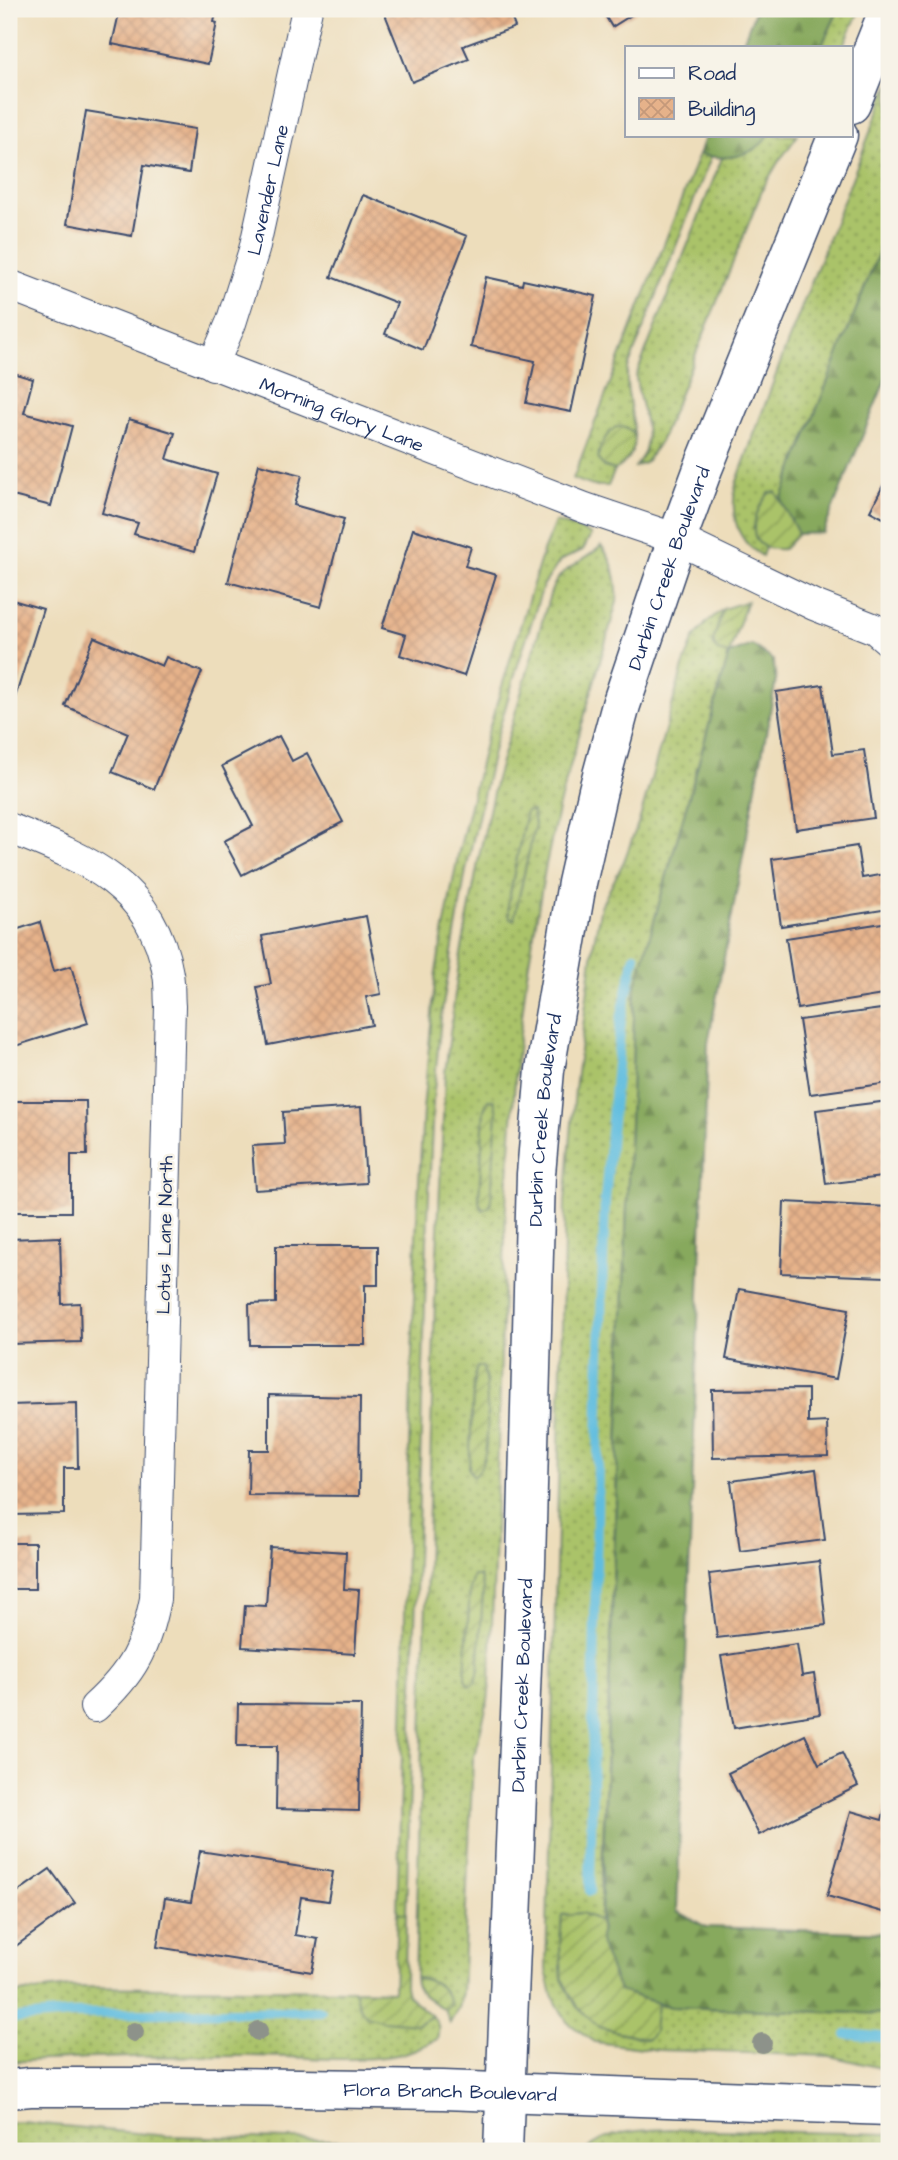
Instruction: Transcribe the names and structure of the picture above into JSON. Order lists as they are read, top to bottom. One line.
{"streets":{"street":["Lavender Lane","Morning Glory Lane","Durbin Creek Boulevard","Lotus Lane North","Flora Branch Boulevard"]},"crossings":[["Lavender Lane","Morning Glory Lane"],["Morning Glory Lane","Durbin Creek Boulevard"],["Durbin Creek Boulevard","Flora Branch Boulevard"]],"legend":["Road","Building"]}
